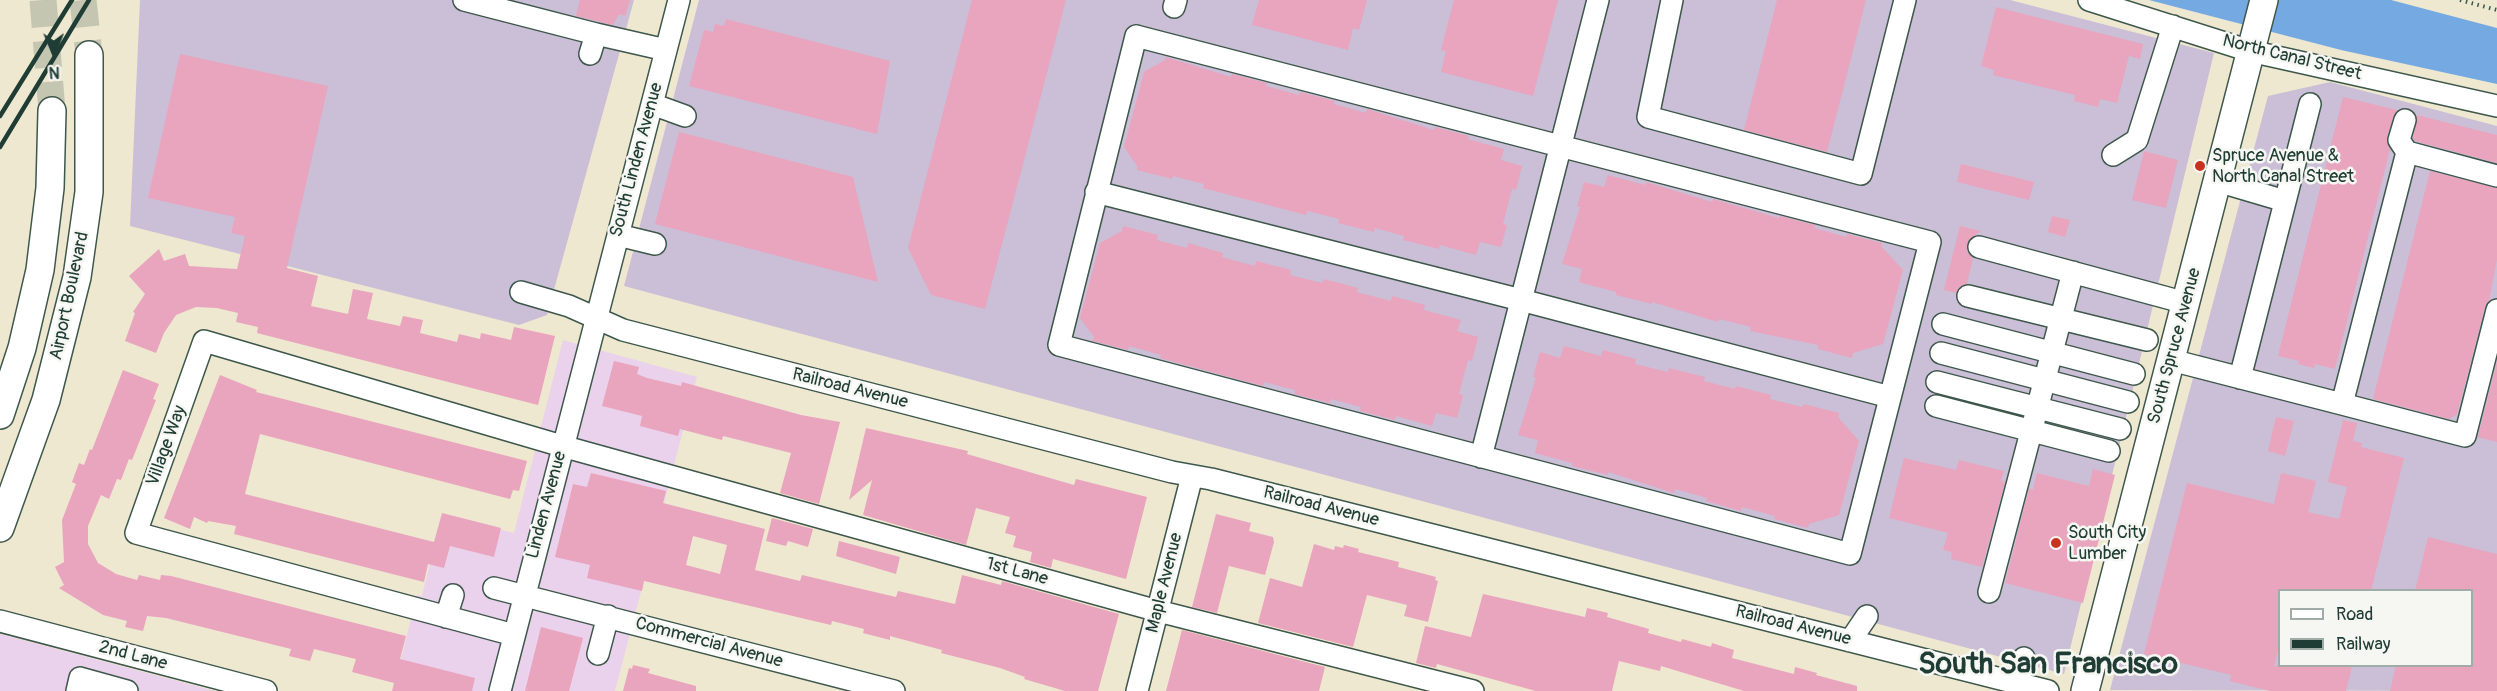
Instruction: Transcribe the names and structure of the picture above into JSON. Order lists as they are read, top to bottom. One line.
{"streets":{"main road":["Airport Boulevard","South Spruce Avenue"],"street":["North Canal Street","South Linden Avenue","Railroad Avenue","Village Way","Linden Avenue","1st Lane","Maple Avenue","Commercial Avenue","2nd Lane"]},"crossings":[["North Canal Street","South Spruce Avenue"],["South Linden Avenue","Railroad Avenue"],["South Linden Avenue","Linden Avenue"],["Railroad Avenue","Linden Avenue"],["Railroad Avenue","Maple Avenue"],["Village Way","Linden Avenue"],["Village Way","1st Lane"],["Linden Avenue","1st Lane"],["Linden Avenue","Commercial Avenue"],["1st Lane","Maple Avenue"]],"districts":["South San Francisco"],"places":["Spruce Avenue & North Canal Street","South City Lumber"],"legend":["Road","Railway"],"north":"bottom"}
